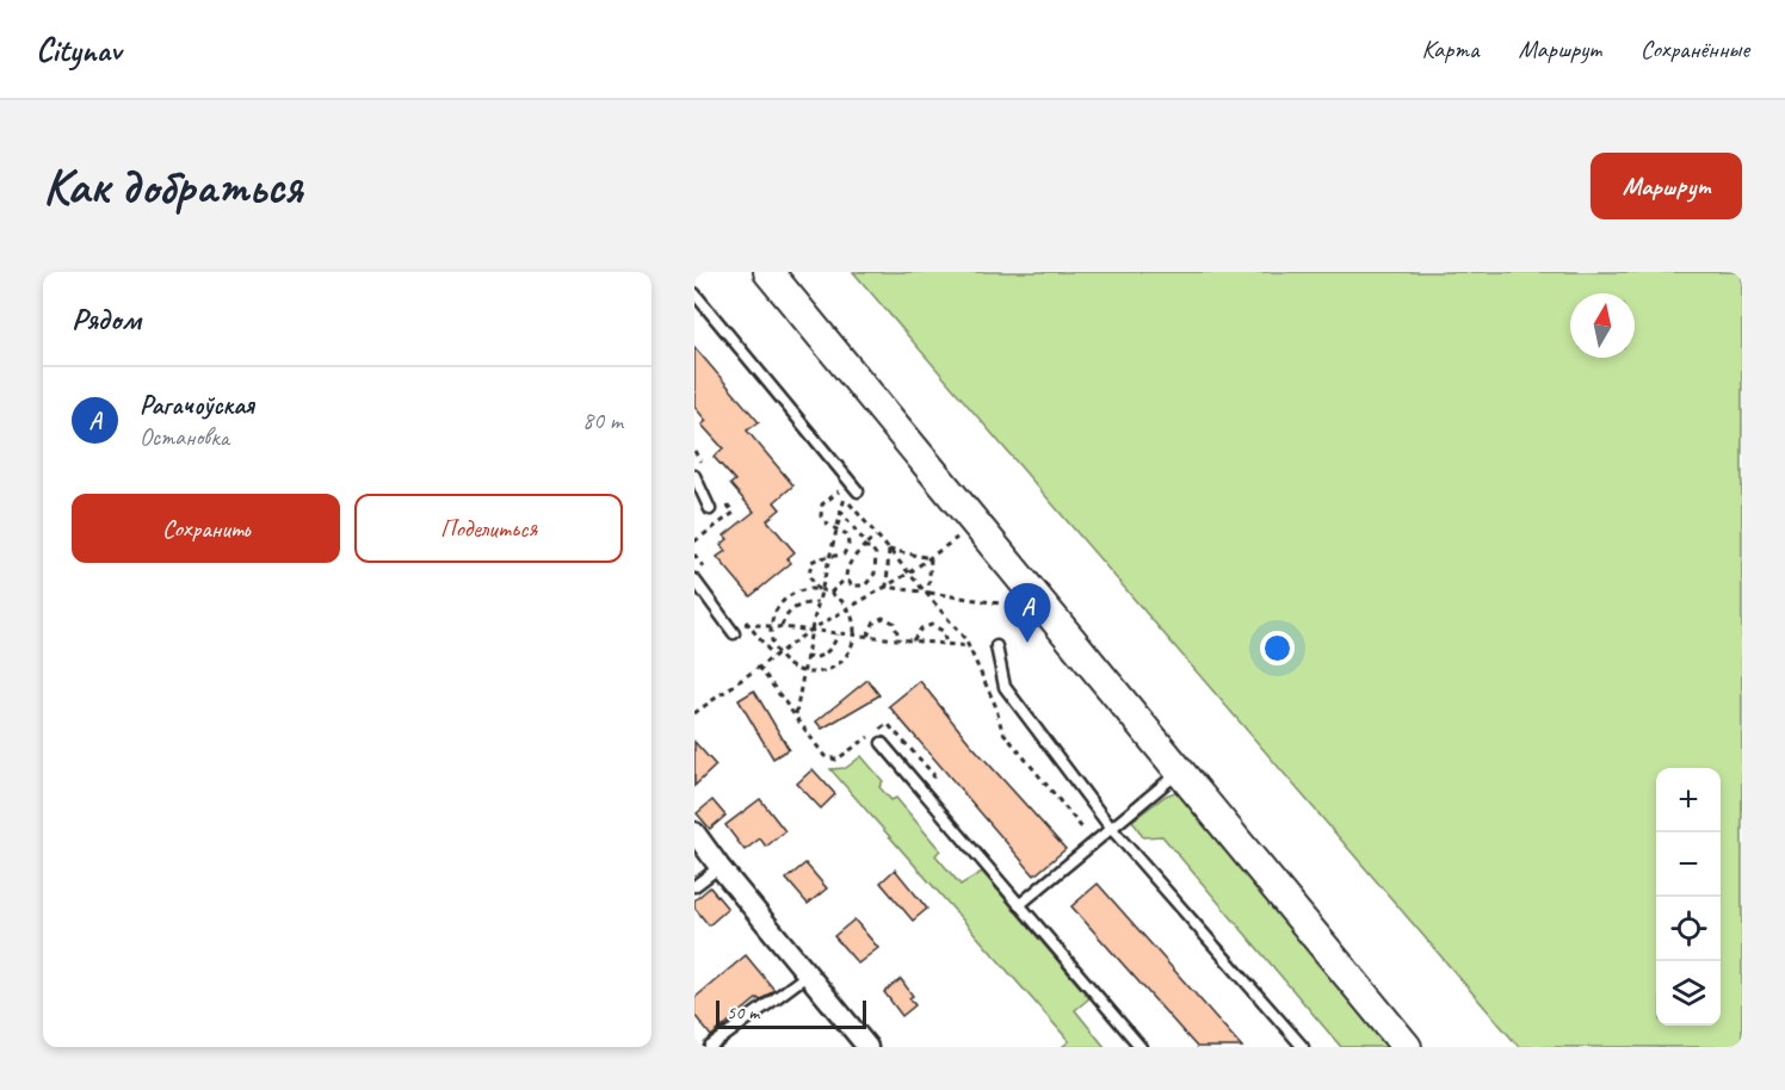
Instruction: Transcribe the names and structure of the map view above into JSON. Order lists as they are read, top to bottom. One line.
{"scale_bar":"50 m","north":"top","page":{"header":"Citynav","nav":["Карта","Маршрут","Сохранённые"],"buttons":["Маршрут",["Сохранить","Поделиться"]],"title":"Как добраться","heading":"Рядом","list":[{"mark":"A","name":"Рагачоўская","note":"Остановка","value":"80 m"}],"pins":"A","map_buttons":["+","−"],"scale":"50 m"}}
